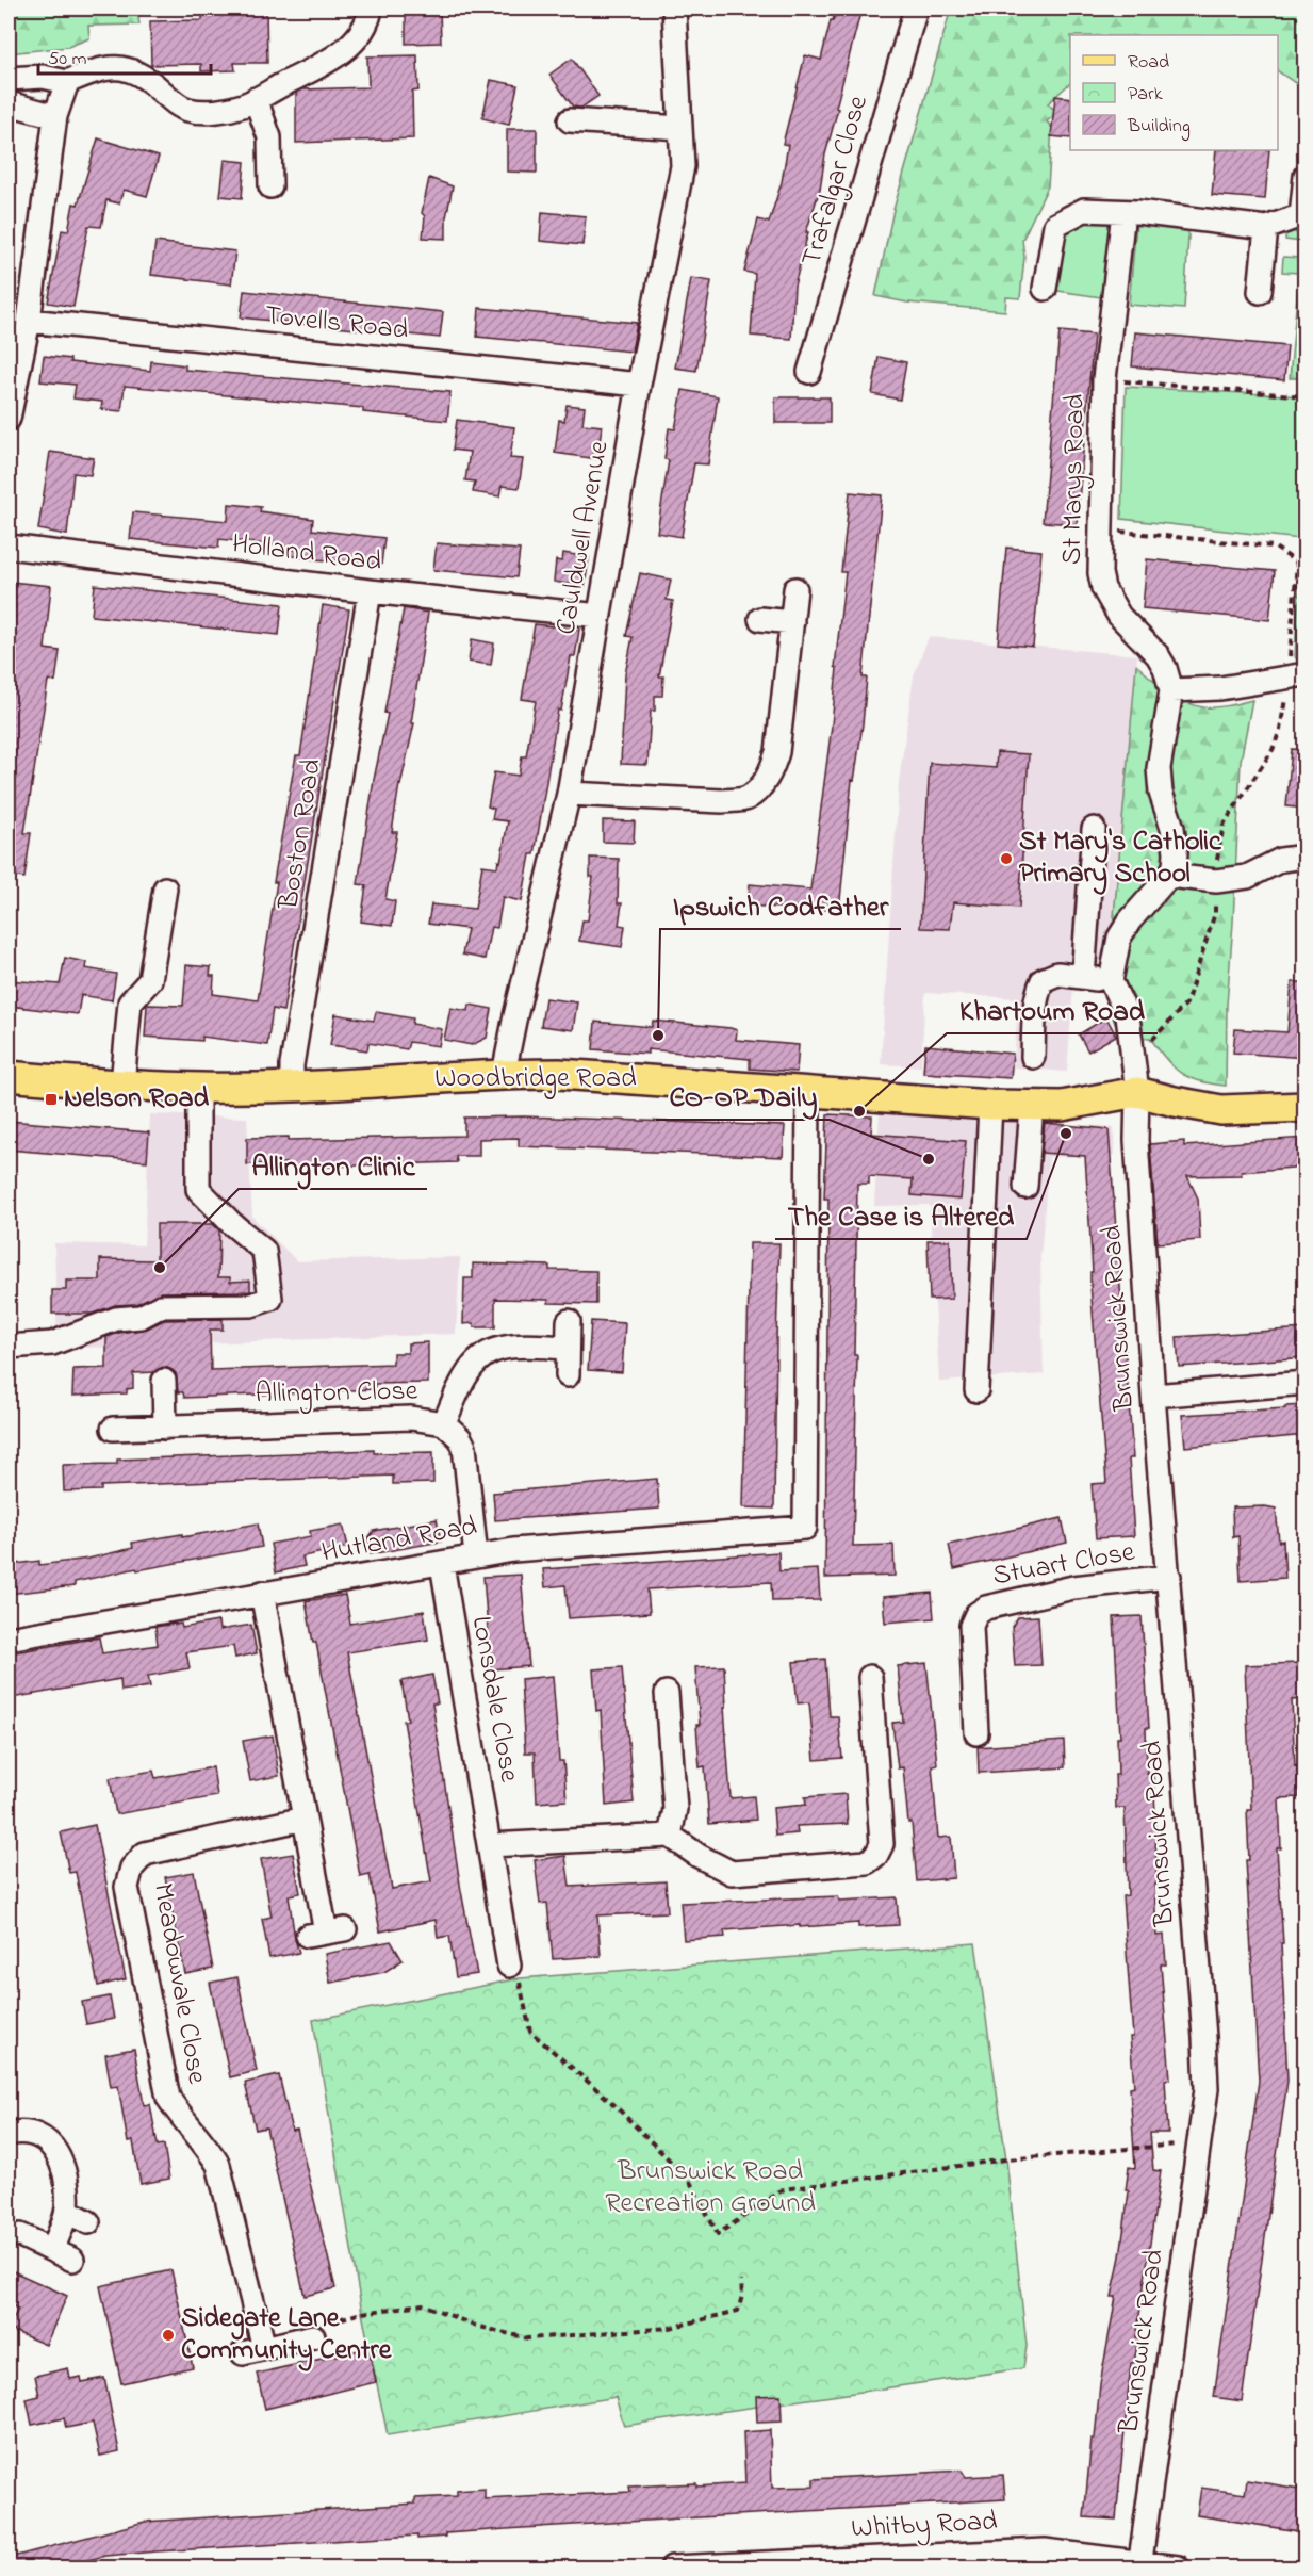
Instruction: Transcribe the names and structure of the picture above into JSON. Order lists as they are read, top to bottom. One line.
{"streets":{"main road":["Woodbridge Road"],"street":["Trafalgar Close","Tovells Road","St Marys Road","Cauldwell Avenue","Holland Road","Boston Road","Brunswick Road","Allington Close","Hutland Road","Stuart Close","Lonsdale Close","Meadowvale Close","Whitby Road"]},"crossings":[["Tovells Road","Cauldwell Avenue"],["Cauldwell Avenue","Holland Road"],["Cauldwell Avenue","Woodbridge Road"],["Holland Road","Boston Road"],["Boston Road","Woodbridge Road"],["Woodbridge Road","Brunswick Road"],["Woodbridge Road","Hutland Road"],["Brunswick Road","Stuart Close"],["Brunswick Road","Whitby Road"],["Allington Close","Hutland Road"],["Hutland Road","Lonsdale Close"]],"parks":["Brunswick Road Recreation Ground"],"places":{"other":["St Mary's Catholic Primary School","Ipswich Codfather","Khartoum Road","The Case is Altered","CO-OP Daily","Allington Clinic","Sidegate Lane Community Centre"],"transit":["Nelson Road"]},"legend":["Road","Park","Building"],"scale_bar":"50 m"}
